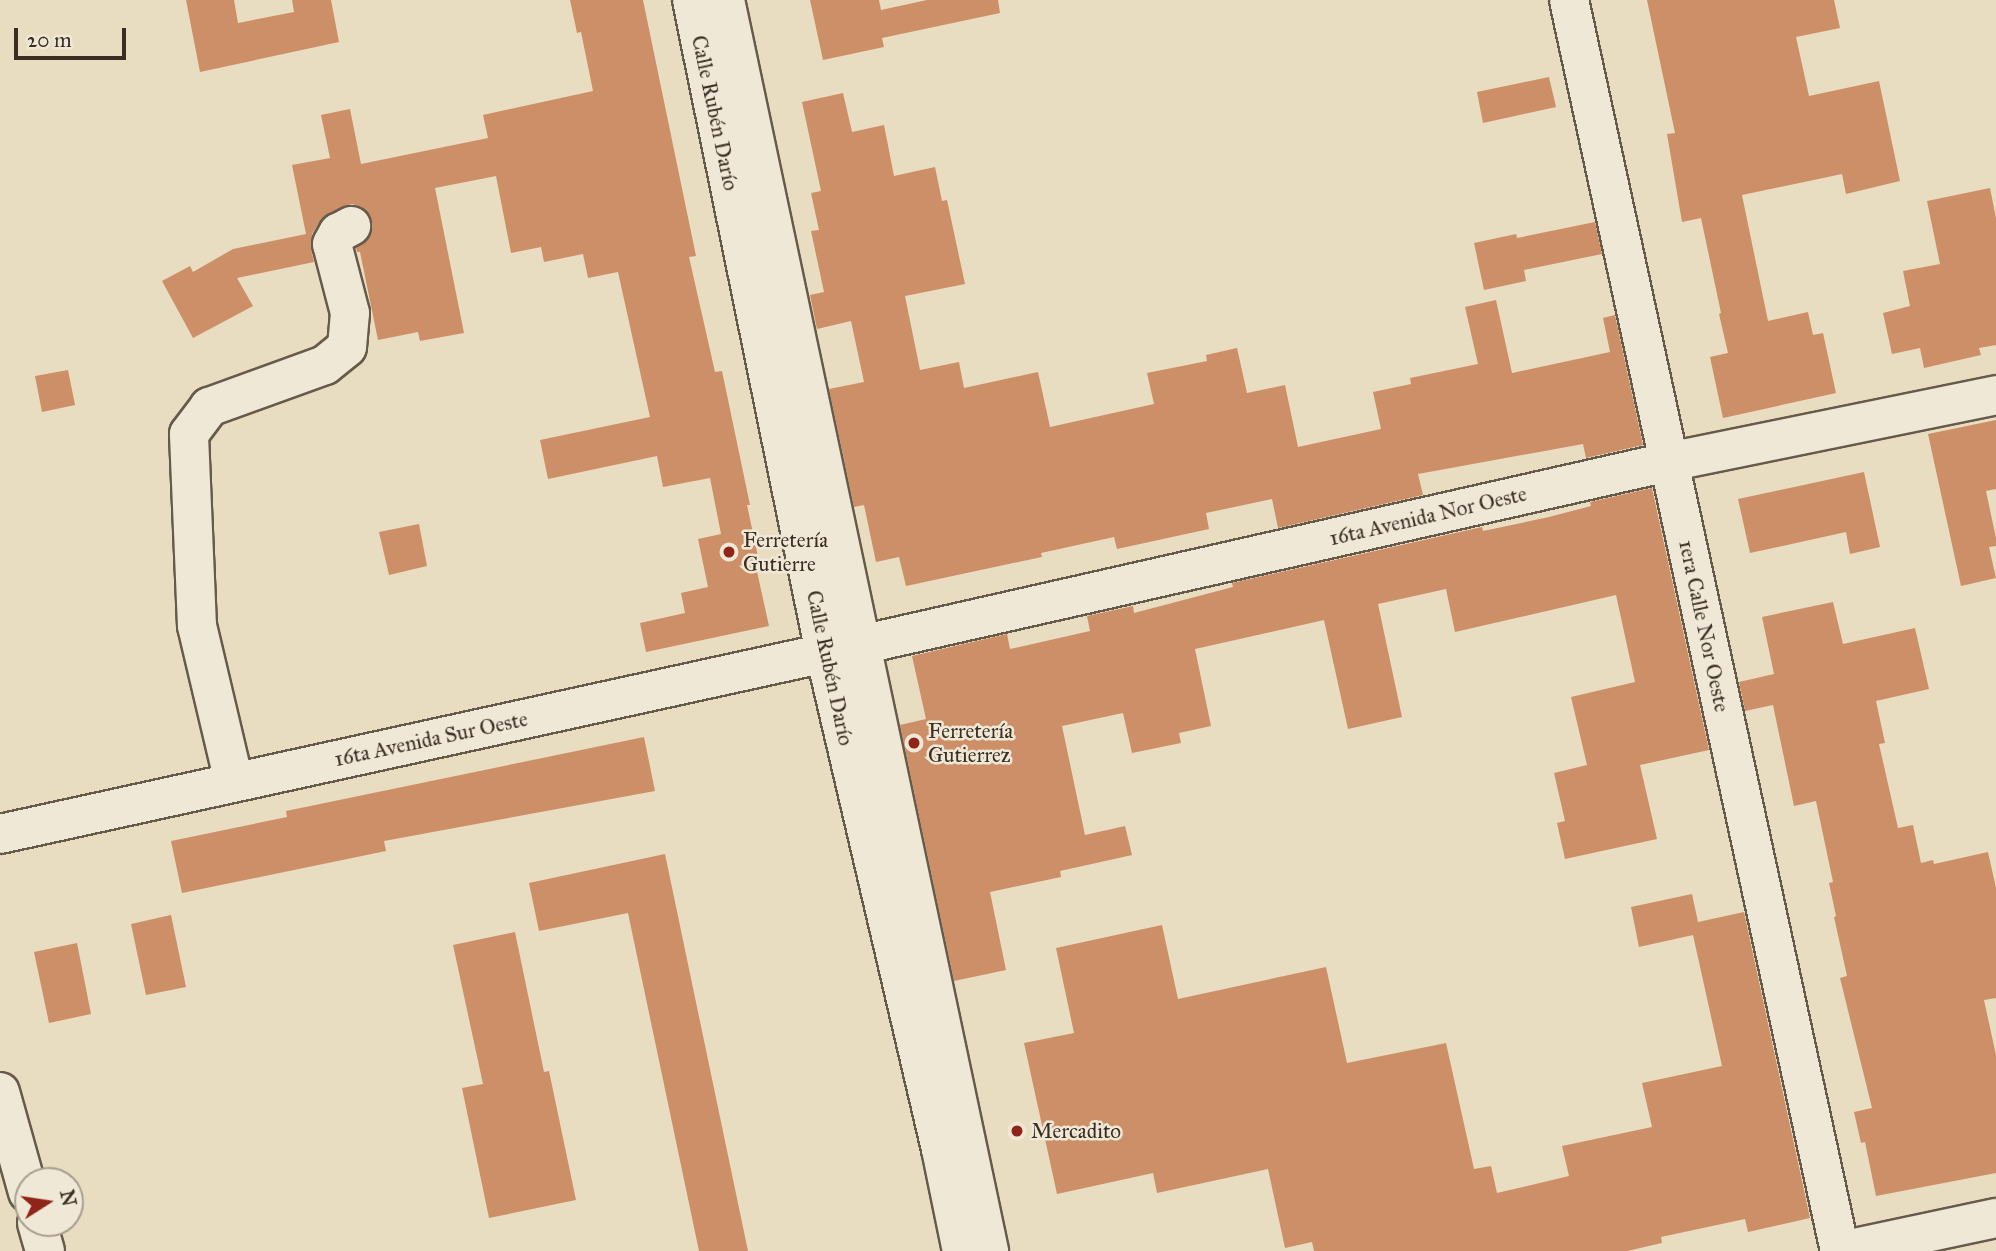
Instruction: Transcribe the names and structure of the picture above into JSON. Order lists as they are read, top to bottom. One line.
{"streets":{"street":["Calle Rubén Darío","16ta Avenida Nor Oeste","1era Calle Nor Oeste","16ta Avenida Sur Oeste"]},"crossings":[["Calle Rubén Darío","16ta Avenida Nor Oeste"],["Calle Rubén Darío","16ta Avenida Sur Oeste"],["16ta Avenida Nor Oeste","1era Calle Nor Oeste"],["16ta Avenida Nor Oeste","16ta Avenida Sur Oeste"]],"places":["Ferretería Gutierre","Ferretería Gutierrez","Mercadito"],"scale_bar":"20 m","north":"right"}
